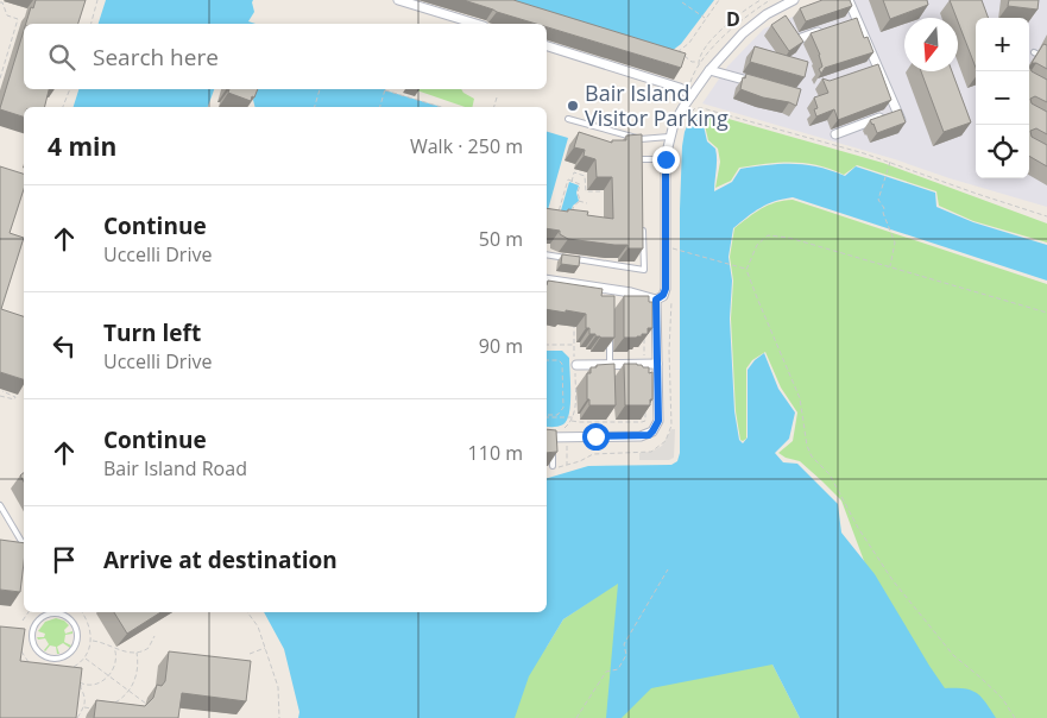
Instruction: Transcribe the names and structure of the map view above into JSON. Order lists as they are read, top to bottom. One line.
{"places":["Bair Island Visitor Parking"],"north":"bottom","page":{"map_buttons":["+","−"],"search":"Search here","heading":["4 min","Walk · 250 m"],"list":[["Continue","Uccelli Drive","50 m"],["Turn left","Uccelli Drive","90 m"],["Continue","Bair Island Road","110 m"],"Arrive at destination"]},"grid":{"columns":["D"]}}
